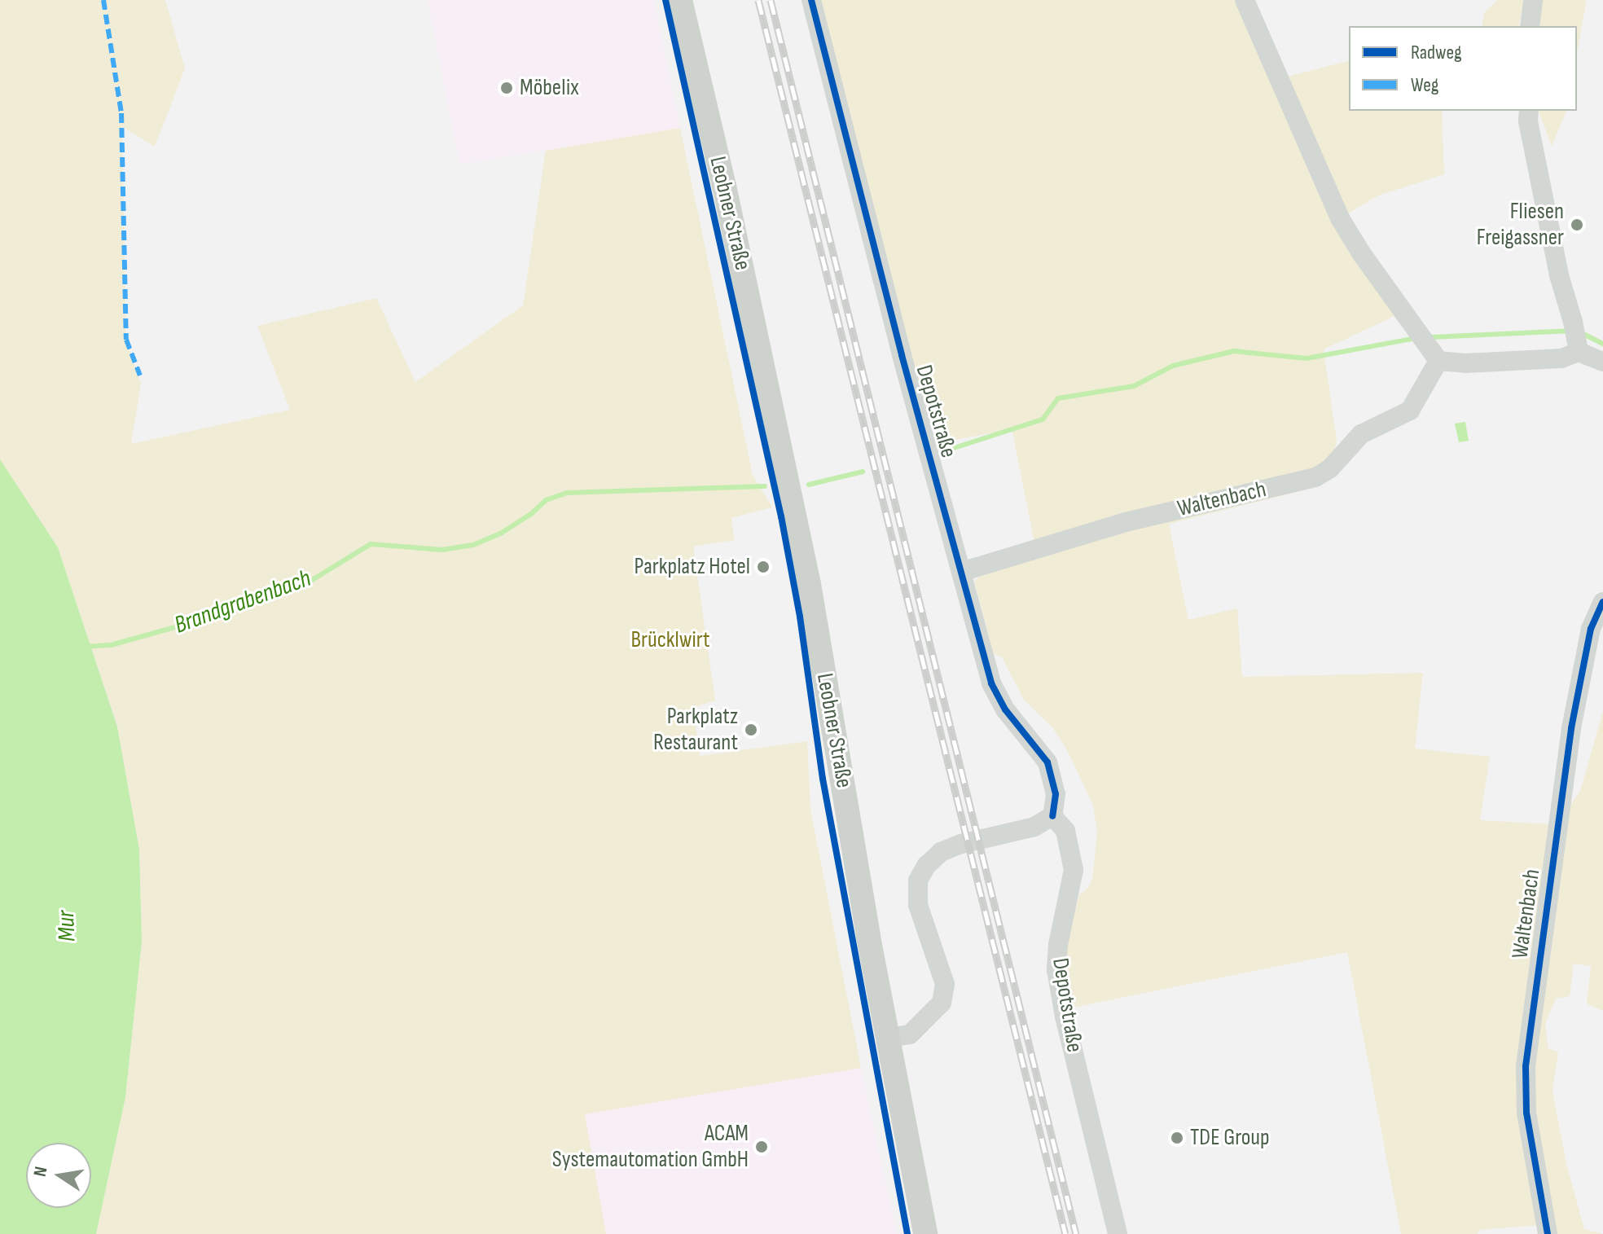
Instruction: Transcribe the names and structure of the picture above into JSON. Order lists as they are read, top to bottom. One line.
{"streets":{"main road":["Leobner Straße"],"street":["Depotstraße","Waltenbach"]},"crossings":[["Depotstraße","Waltenbach"]],"water":["Brandgrabenbach","Mur"],"parks":["Brücklwirt"],"places":["Möbelix","Fliesen Freigassner","Parkplatz Hotel","Parkplatz Restaurant","TDE Group","ACAM Systemautomation GmbH"],"legend":["Radweg","Weg"],"north":"left"}
